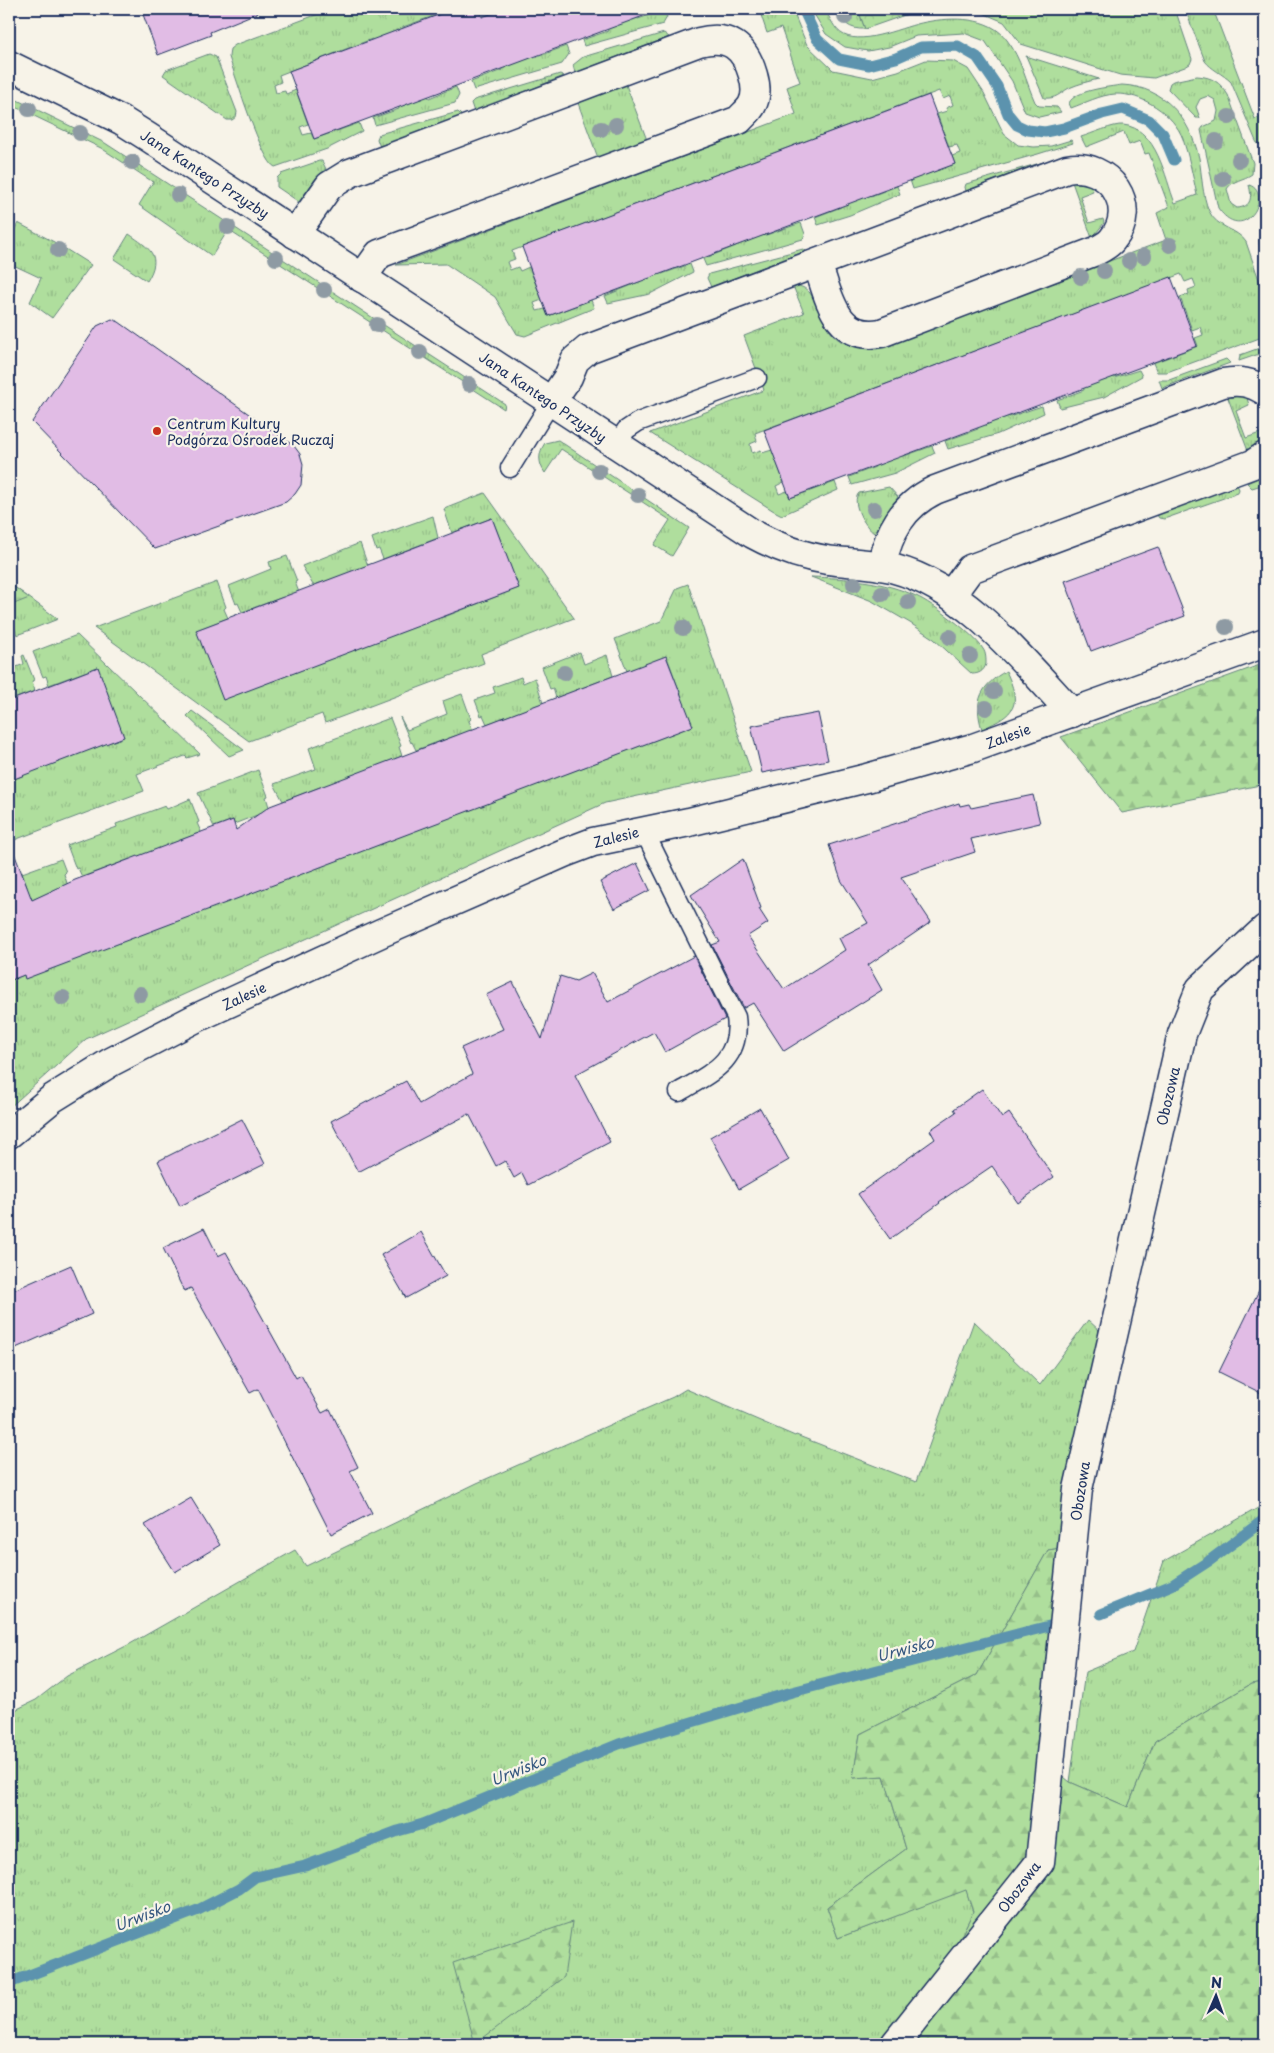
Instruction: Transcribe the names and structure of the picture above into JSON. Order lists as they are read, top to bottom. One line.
{"streets":{"street":["Jana Kantego Przyzby","Zalesie","Obozowa"]},"crossings":[["Jana Kantego Przyzby","Zalesie"]],"water":["Urwisko"],"places":["Centrum Kultury Podgórza Ośrodek Ruczaj"],"north":"top"}
